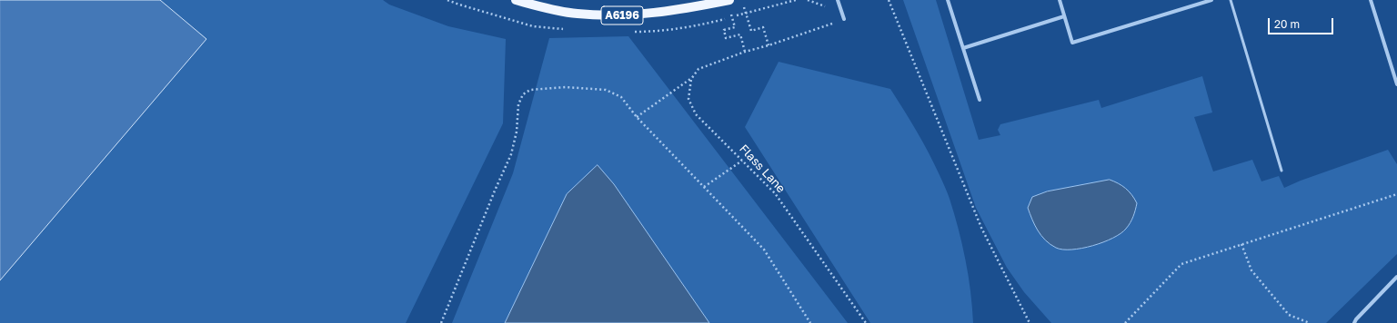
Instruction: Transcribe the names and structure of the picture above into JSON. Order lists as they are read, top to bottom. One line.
{"streets":{"main road":["A6196"],"path":["Flass Lane"]},"scale_bar":"20 m"}
